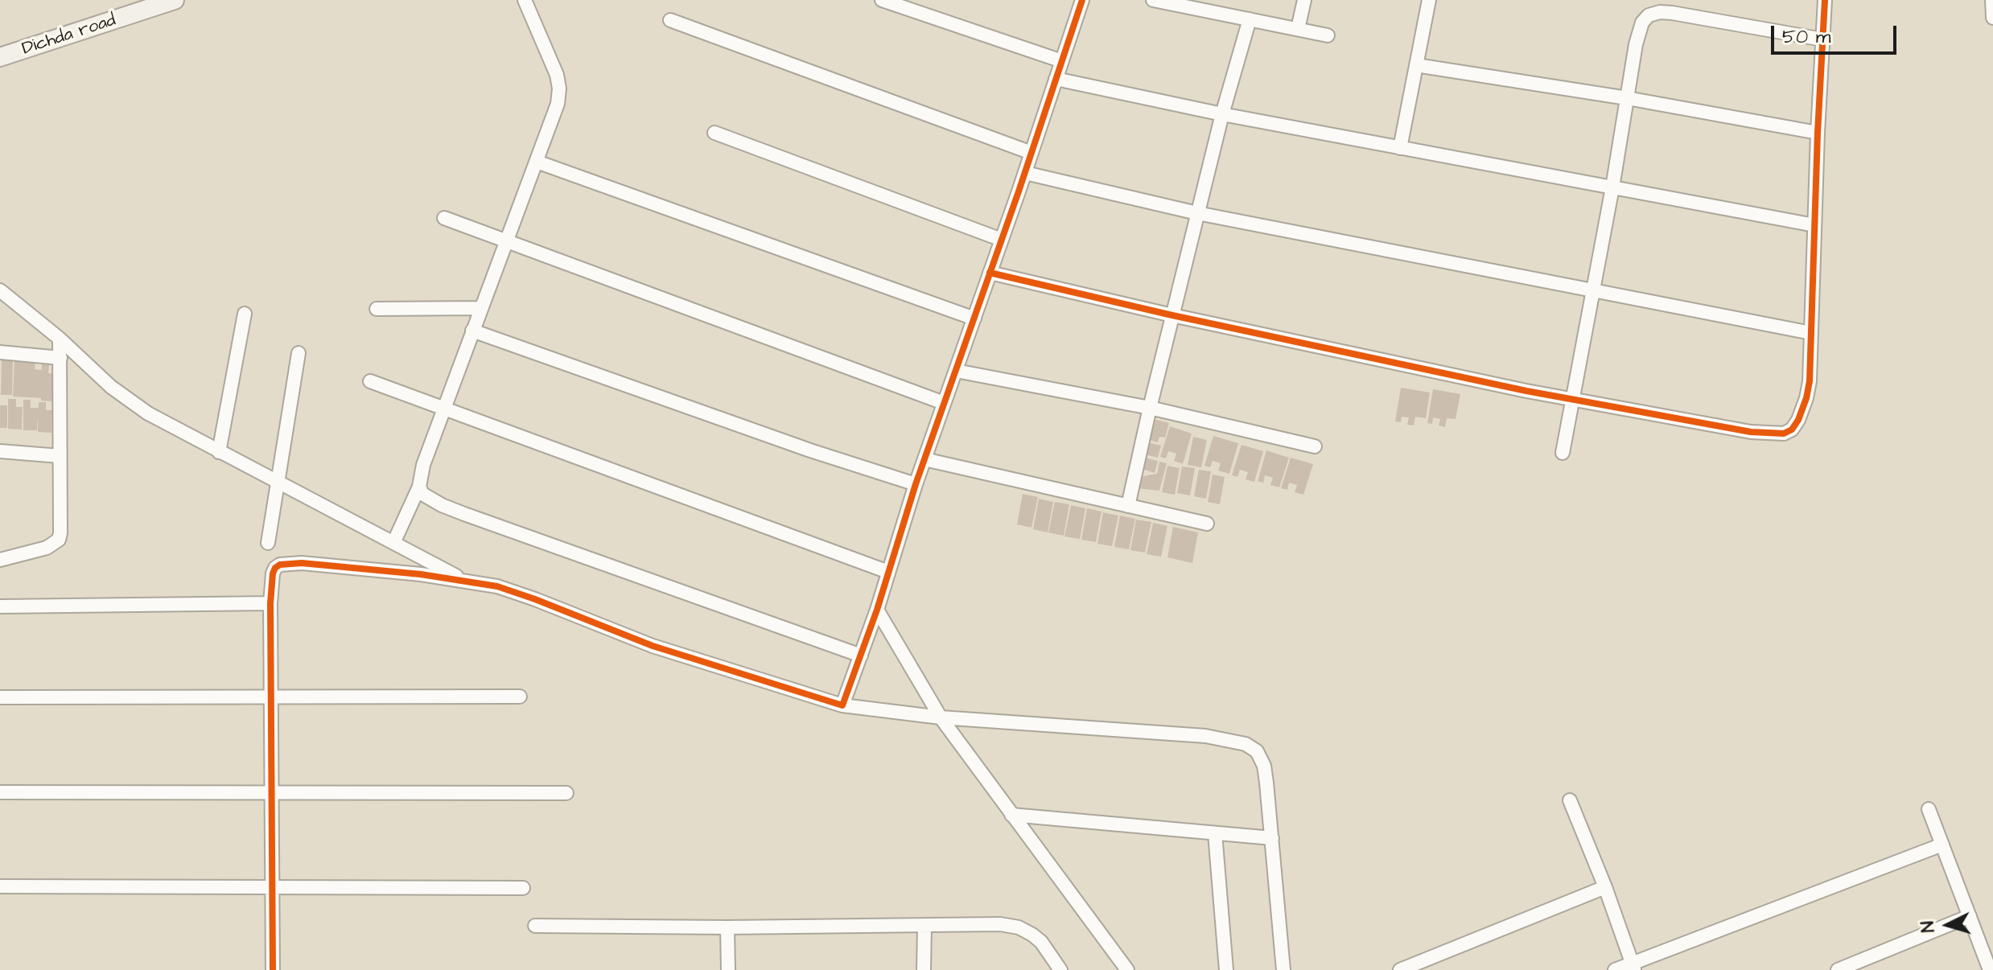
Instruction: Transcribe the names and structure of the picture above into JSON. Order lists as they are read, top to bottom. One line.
{"streets":{"main road":["Dichda road"]},"scale_bar":"50 m","north":"left"}
